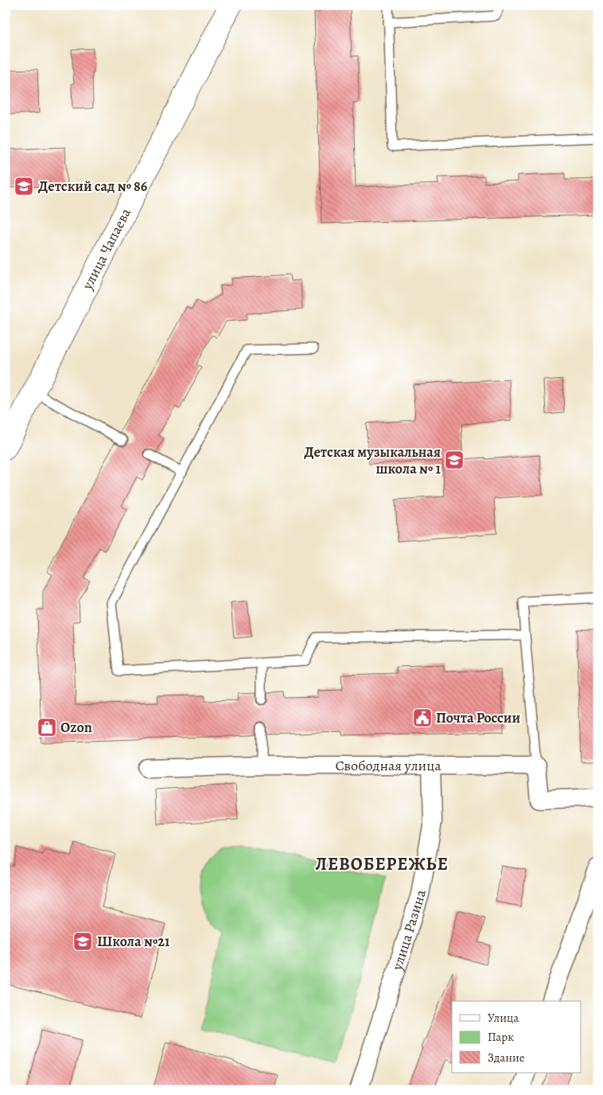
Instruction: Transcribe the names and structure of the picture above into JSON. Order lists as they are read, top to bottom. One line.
{"streets":{"street":["улица Чапаева","Свободная улица","улица Разина"]},"crossings":[["Свободная улица","улица Разина"]],"districts":["ЛЕВОБЕРЕЖЬЕ"],"places":{"school or university":["Детский сад № 86","Детская музыкальная школа № 1","Школа №21"],"public building":["Почта России"],"shop":["Ozon"]},"legend":["Улица","Парк","Здание"]}
